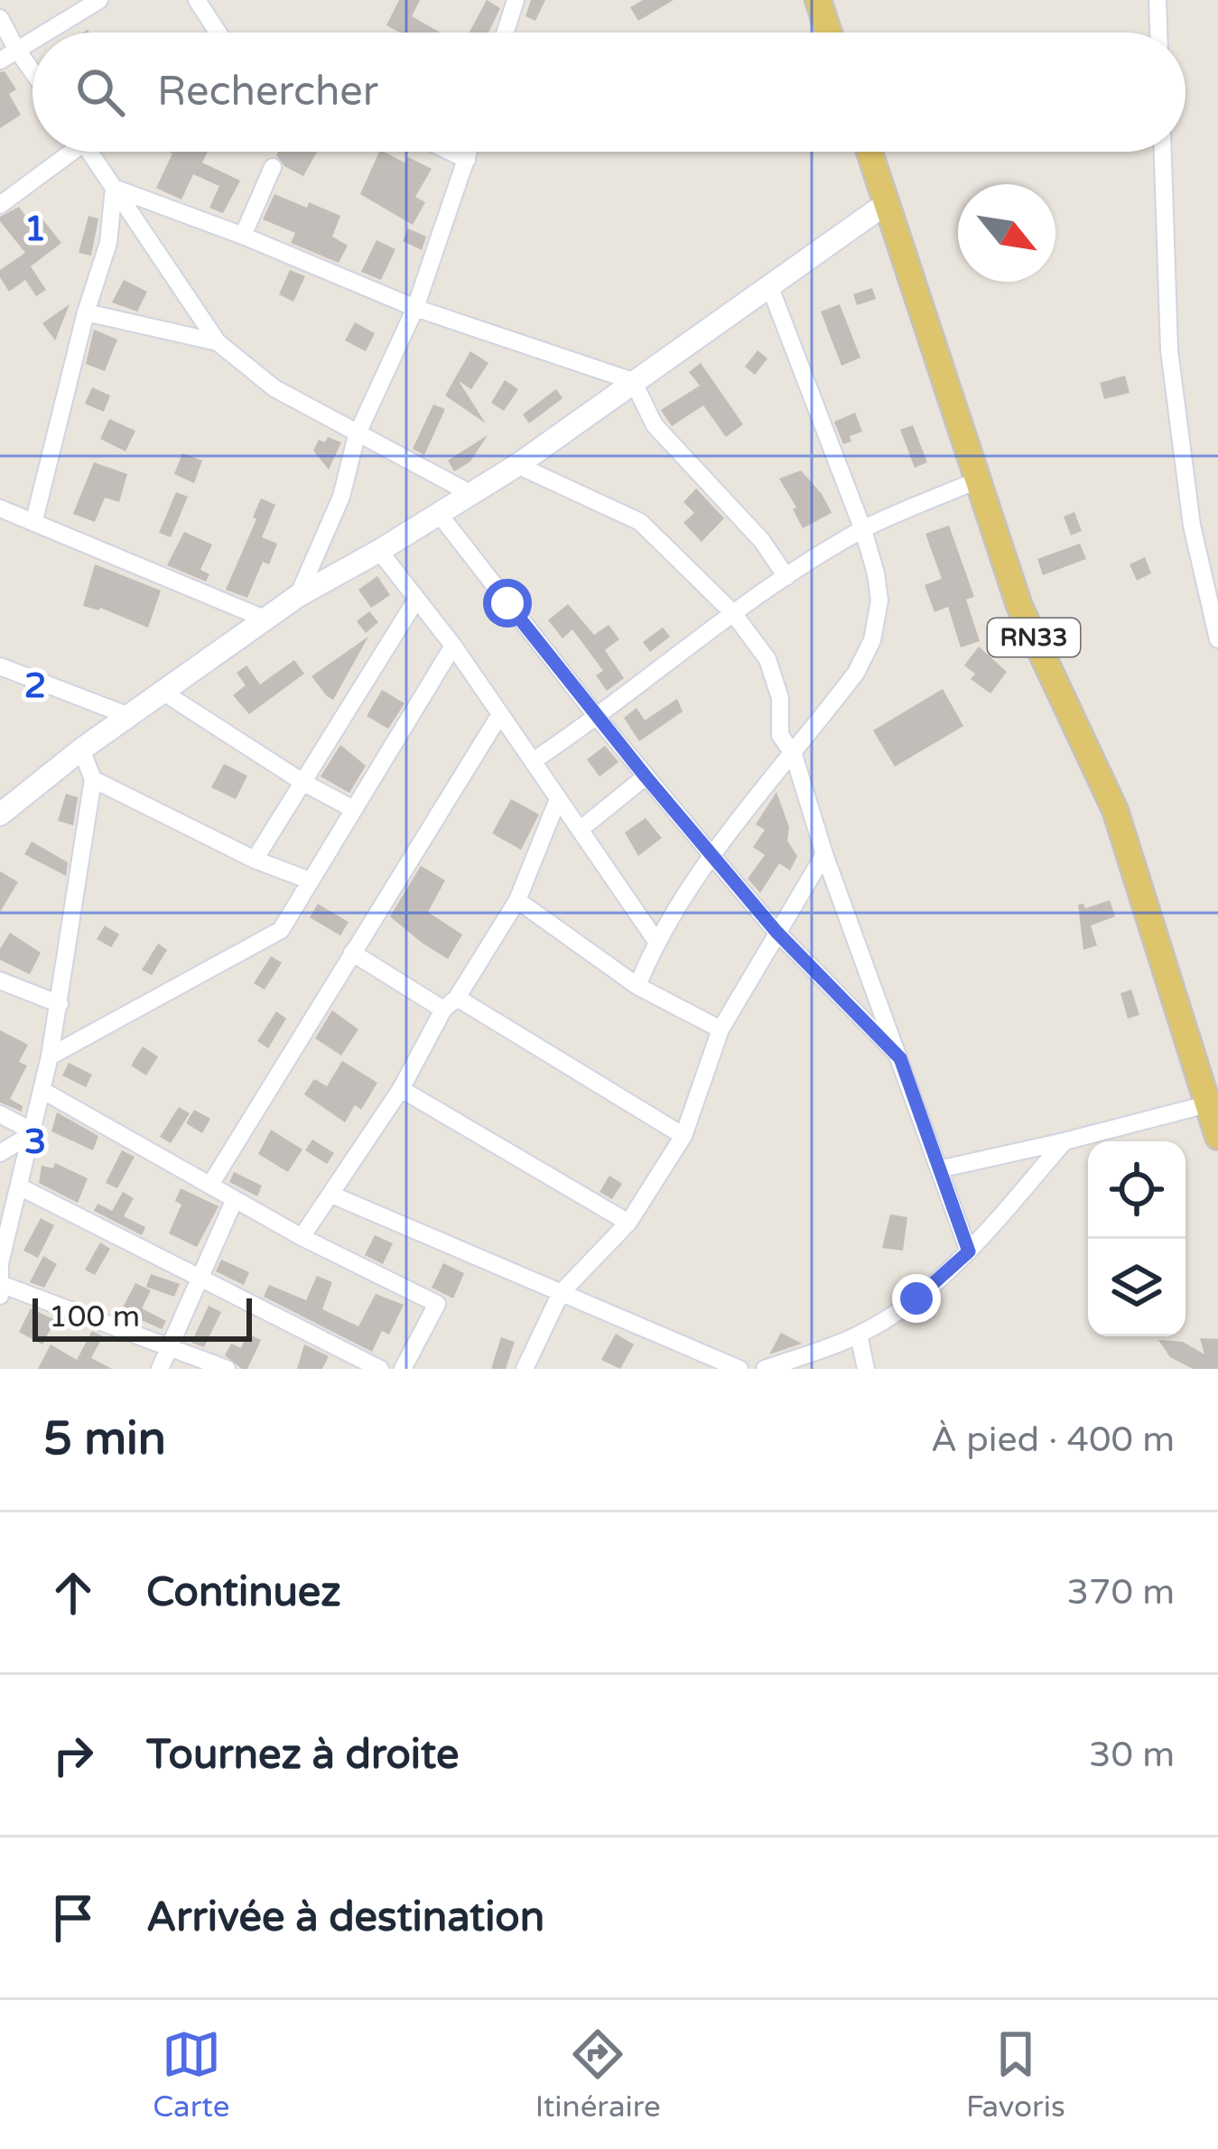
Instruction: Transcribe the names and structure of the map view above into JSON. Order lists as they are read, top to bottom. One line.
{"streets":{"main road":["RN33"]},"scale_bar":"100 m","north":"bottom right","page":{"search":"Rechercher","scale":"100 m","heading":["5 min","À pied · 400 m"],"list":[["Continuez","370 m"],["Tournez à droite","30 m"],"Arrivée à destination"],"nav":["Carte","Itinéraire","Favoris"]},"grid":{"rows":["1","2","3"]}}
